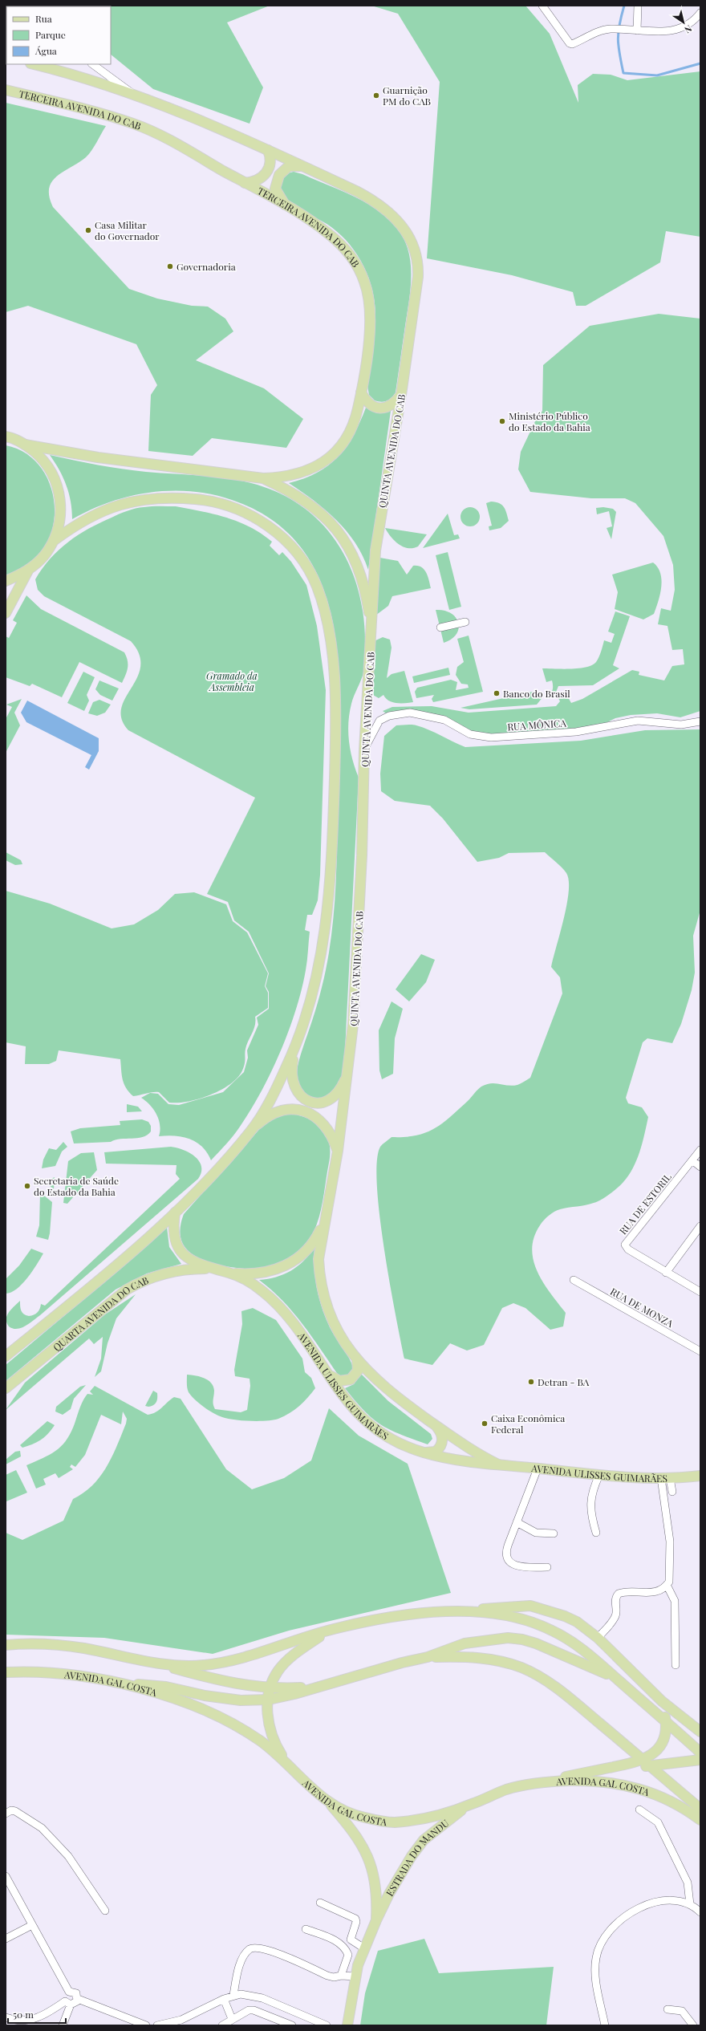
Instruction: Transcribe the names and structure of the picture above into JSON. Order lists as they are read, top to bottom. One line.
{"streets":{"main road":["TERCEIRA AVENIDA DO CAB","QUINTA AVENIDA DO CAB","QUARTA AVENIDA DO CAB","AVENIDA ULISSES GUIMARÃES","AVENIDA GAL COSTA","ESTRADA DO MANDU"],"street":["RUA MÔNICA","RUA DE ESTORIL","RUA DE MONZA"]},"crossings":[["QUINTA AVENIDA DO CAB","RUA MÔNICA"],["QUINTA AVENIDA DO CAB","AVENIDA ULISSES GUIMARÃES"],["QUARTA AVENIDA DO CAB","AVENIDA ULISSES GUIMARÃES"],["AVENIDA GAL COSTA","ESTRADA DO MANDU"]],"parks":["Gramado da Assembleia"],"places":["Guarnição PM do CAB","Casa Militar do Governador","Governadoria","Ministério Público do Estado da Bahia","Banco do Brasil","Secretaria de Saúde do Estado da Bahia","Detran - BA","Caixa Econômica Federal"],"legend":["Rua","Parque","Água"],"scale_bar":"50 m","north":"bottom right"}
